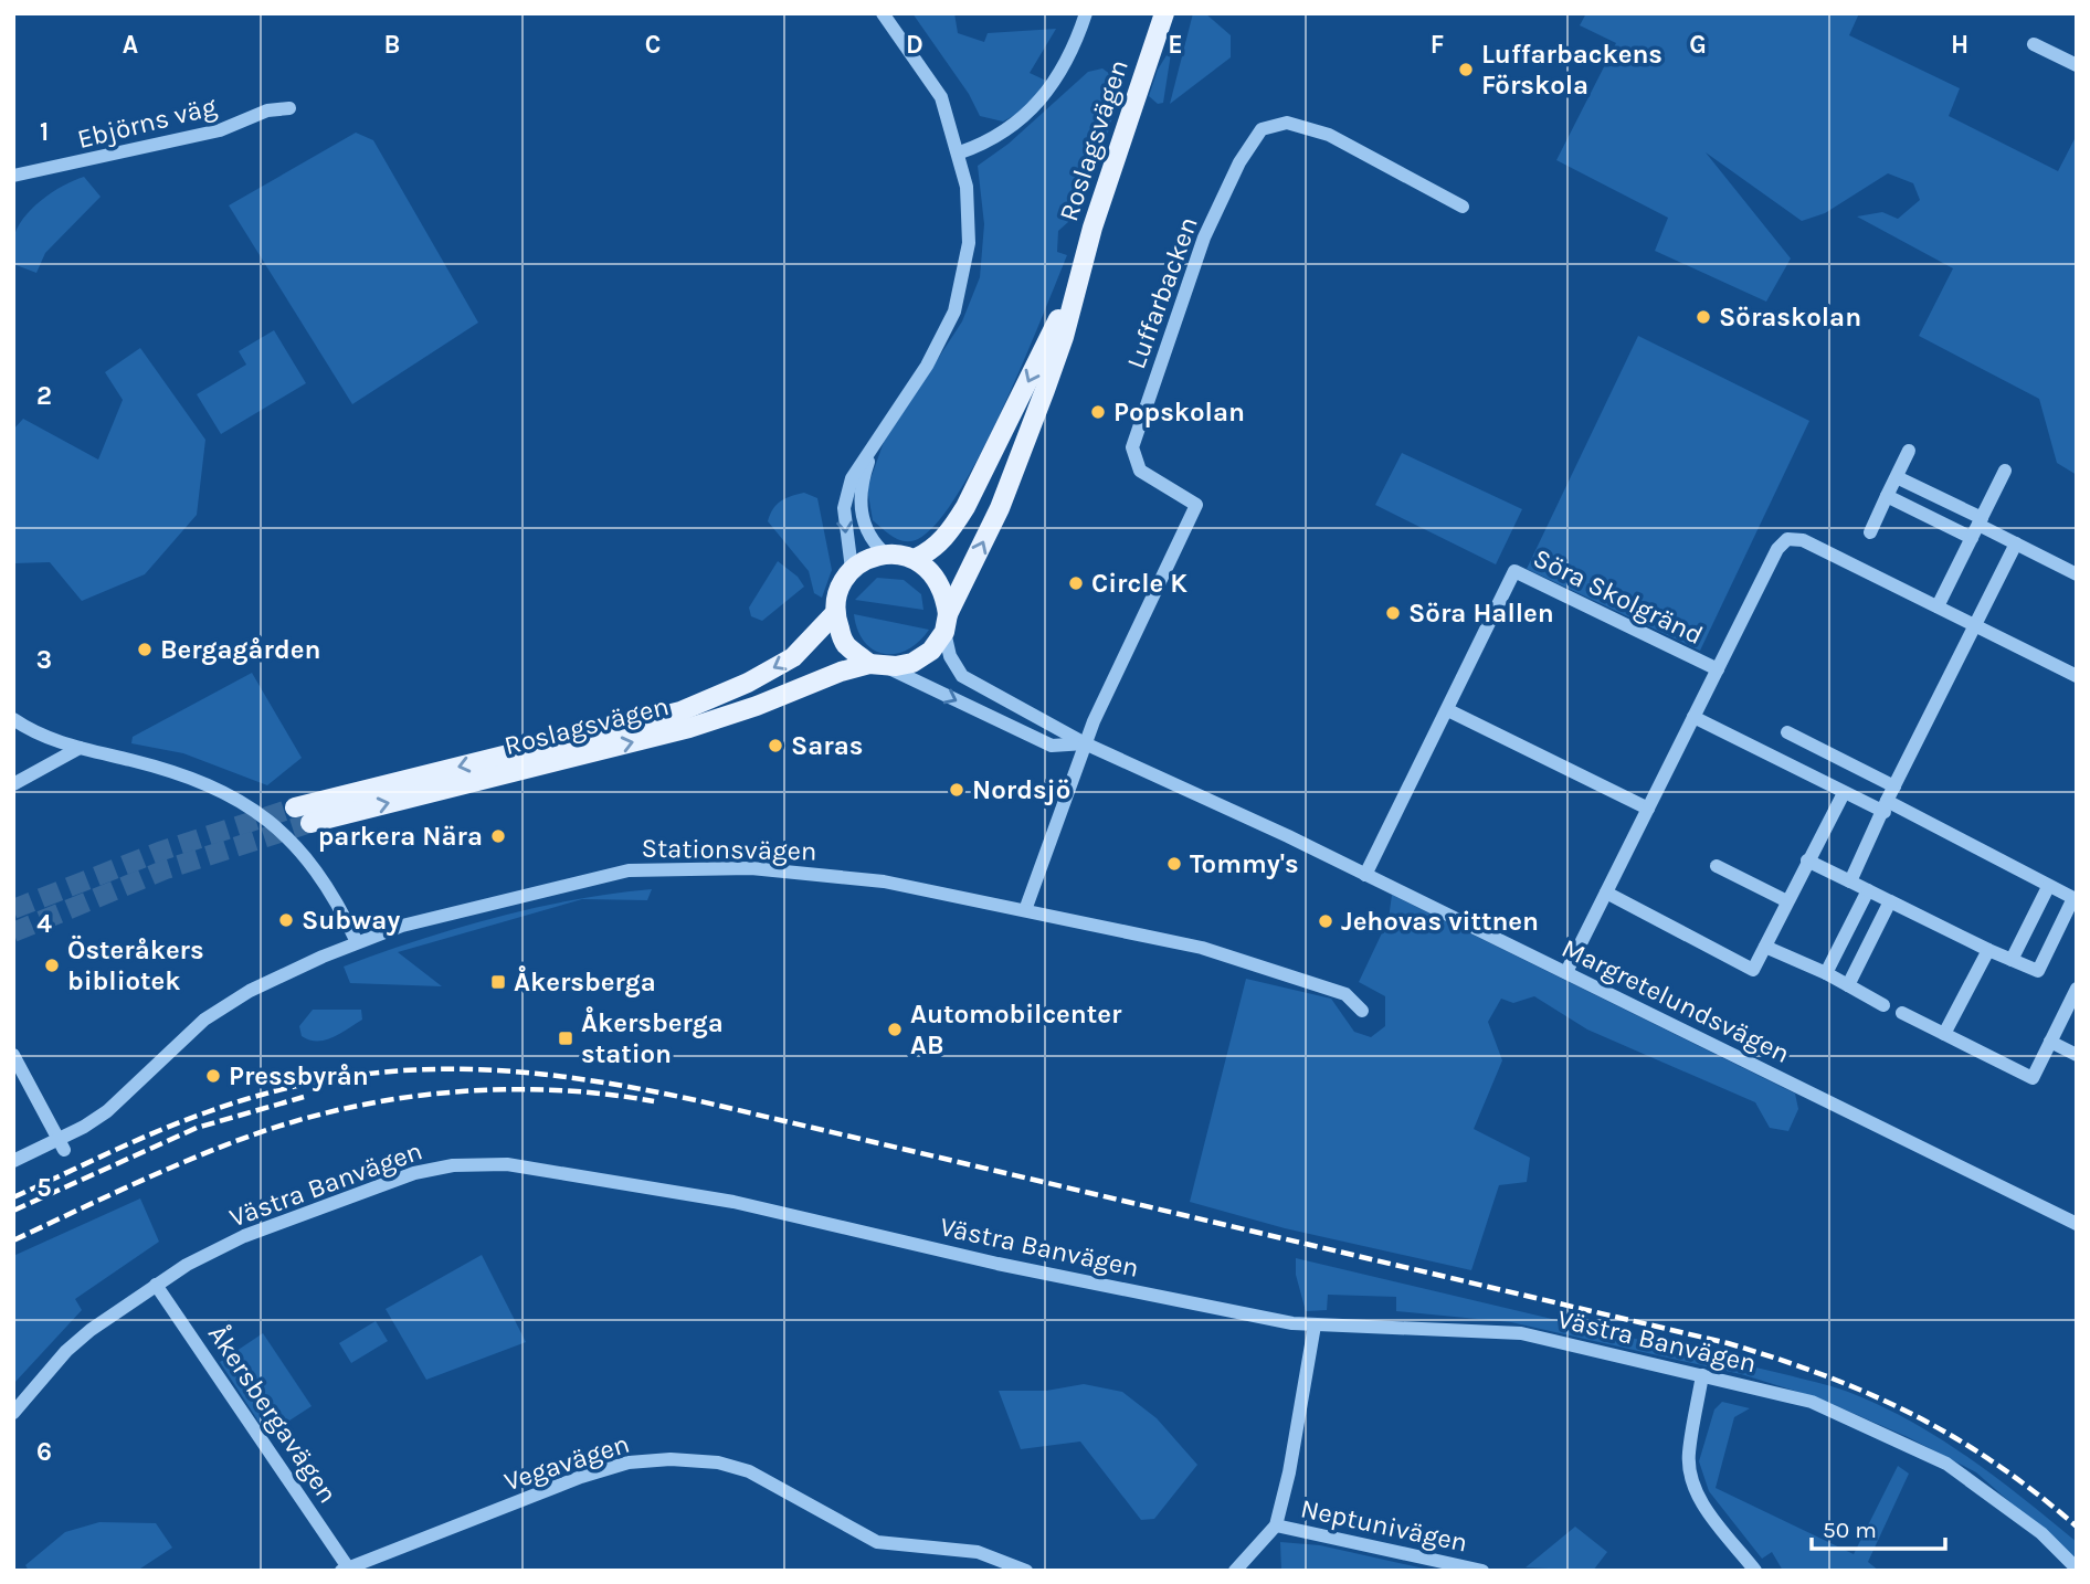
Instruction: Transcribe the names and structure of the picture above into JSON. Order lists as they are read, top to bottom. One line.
{"streets":{"main road":["Roslagsvägen"],"street":["Ebjörns väg","Luffarbacken","Söra Skolgränd","Stationsvägen","Margretelundsvägen","Västra Banvägen","Åkersbergavägen","Vegavägen","Neptunivägen"]},"crossings":[["Roslagsvägen","Margretelundsvägen"],["Luffarbacken","Stationsvägen"],["Luffarbacken","Margretelundsvägen"],["Söra Skolgränd","Margretelundsvägen"],["Västra Banvägen","Åkersbergavägen"],["Västra Banvägen","Neptunivägen"],["Åkersbergavägen","Vegavägen"]],"places":{"other":["Luffarbackens Förskola","Söraskolan","Popskolan","Circle K","Söra Hallen","Bergagården","Saras","Nordsjö","parkera Nära","Tommy's","Subway","Jehovas vittnen","Österåkers bibliotek","Automobilcenter AB","Pressbyrån"],"transit":["Åkersberga","Åkersberga station"]},"scale_bar":"50 m","grid":{"columns":["A","B","C","D","E","F","G","H"],"rows":["1","2","3","4","5","6"]}}
